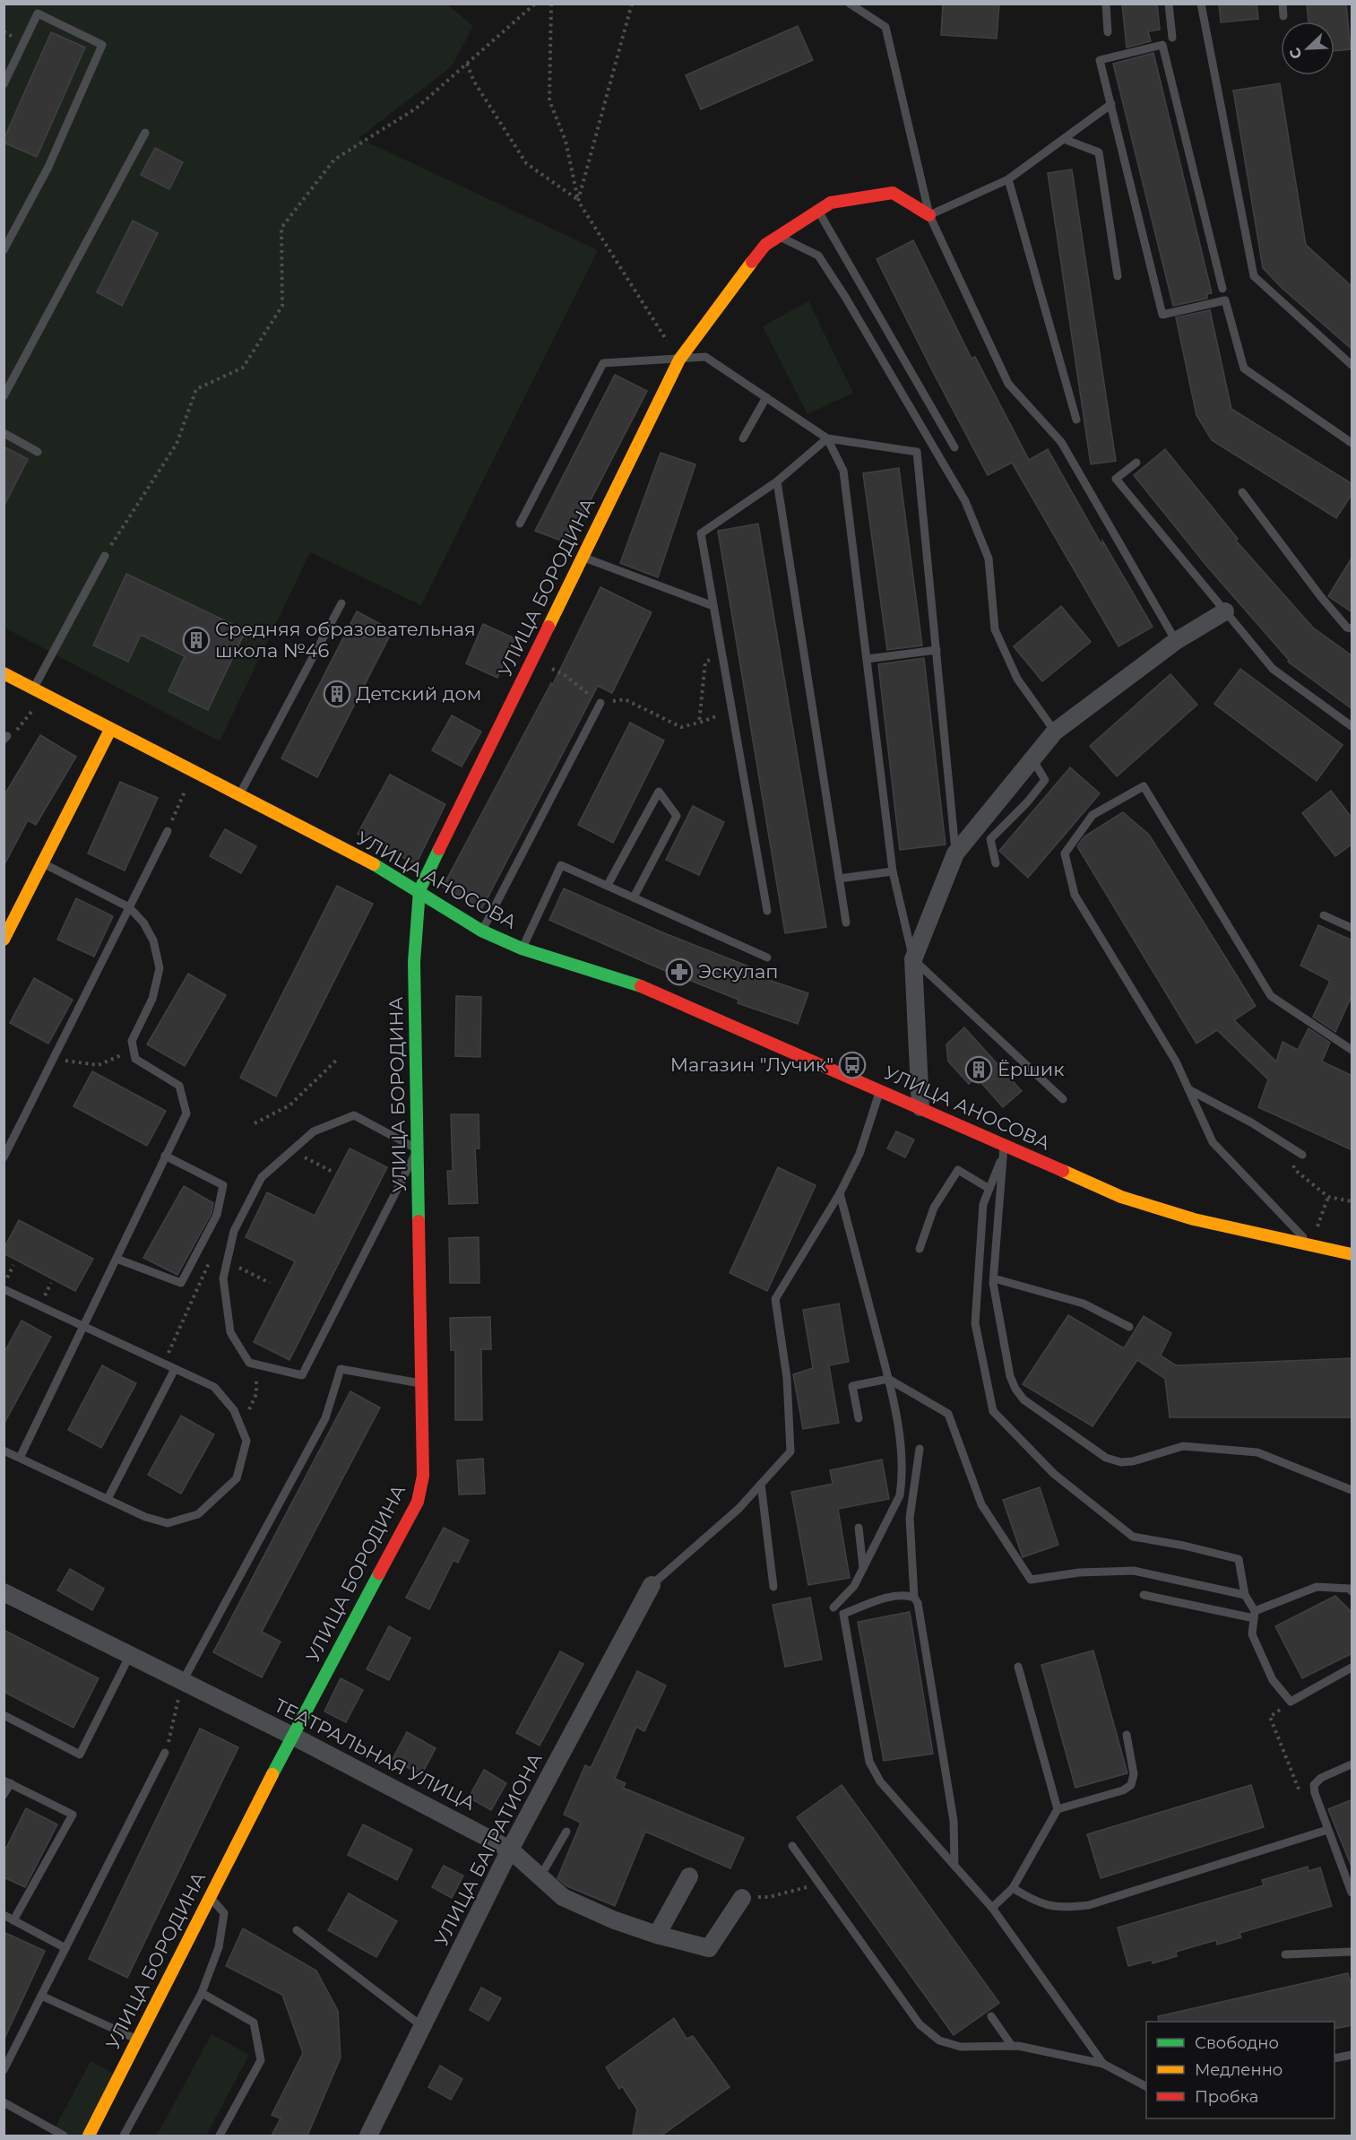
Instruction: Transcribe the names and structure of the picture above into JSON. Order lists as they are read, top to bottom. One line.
{"streets":{"street":["УЛИЦА БОРОДИНА","УЛИЦА АНОСОВА","ТЕАТРАЛЬНАЯ УЛИЦА","УЛИЦА БАГРАТИОНА"]},"crossings":[["УЛИЦА БОРОДИНА","УЛИЦА АНОСОВА"],["УЛИЦА БОРОДИНА","ТЕАТРАЛЬНАЯ УЛИЦА"],["ТЕАТРАЛЬНАЯ УЛИЦА","УЛИЦА БАГРАТИОНА"]],"places":{"building":["Средняя образовательная школа №46","Детский дом","Ёршик"],"pharmacy":["Эскулап"],"bus stop":["Магазин \"Лучик\""]},"legend":["Свободно","Медленно","Пробка"],"north":"bottom left"}
